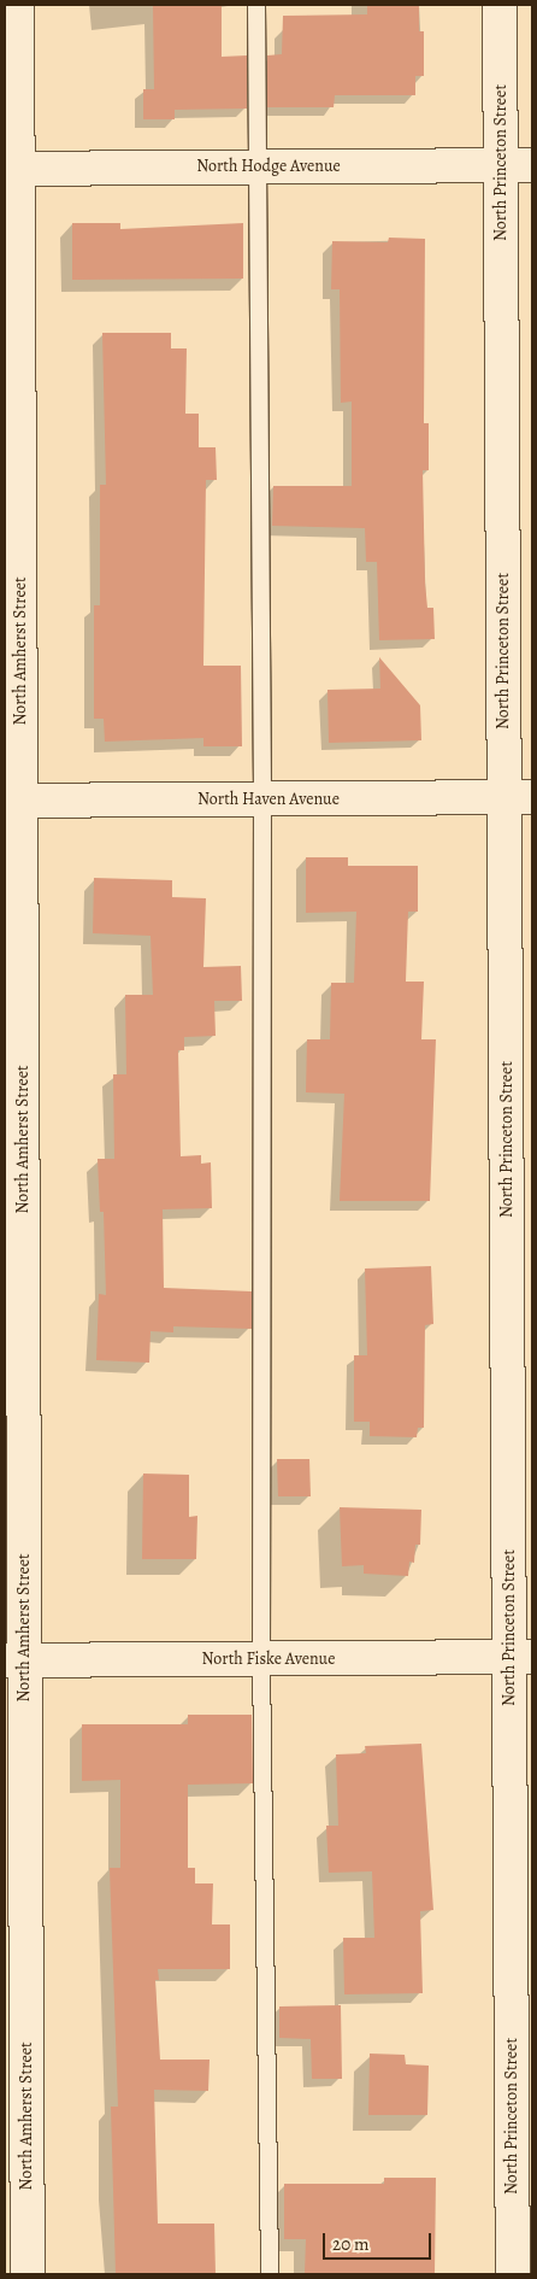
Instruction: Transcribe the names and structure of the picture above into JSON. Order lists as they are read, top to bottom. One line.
{"streets":{"street":["North Princeton Street","North Hodge Avenue","North Amherst Street","North Haven Avenue","North Fiske Avenue"]},"crossings":[["North Princeton Street","North Hodge Avenue"],["North Princeton Street","North Haven Avenue"],["North Princeton Street","North Fiske Avenue"],["North Hodge Avenue","North Amherst Street"],["North Amherst Street","North Haven Avenue"],["North Amherst Street","North Fiske Avenue"]],"scale_bar":"20 m"}
